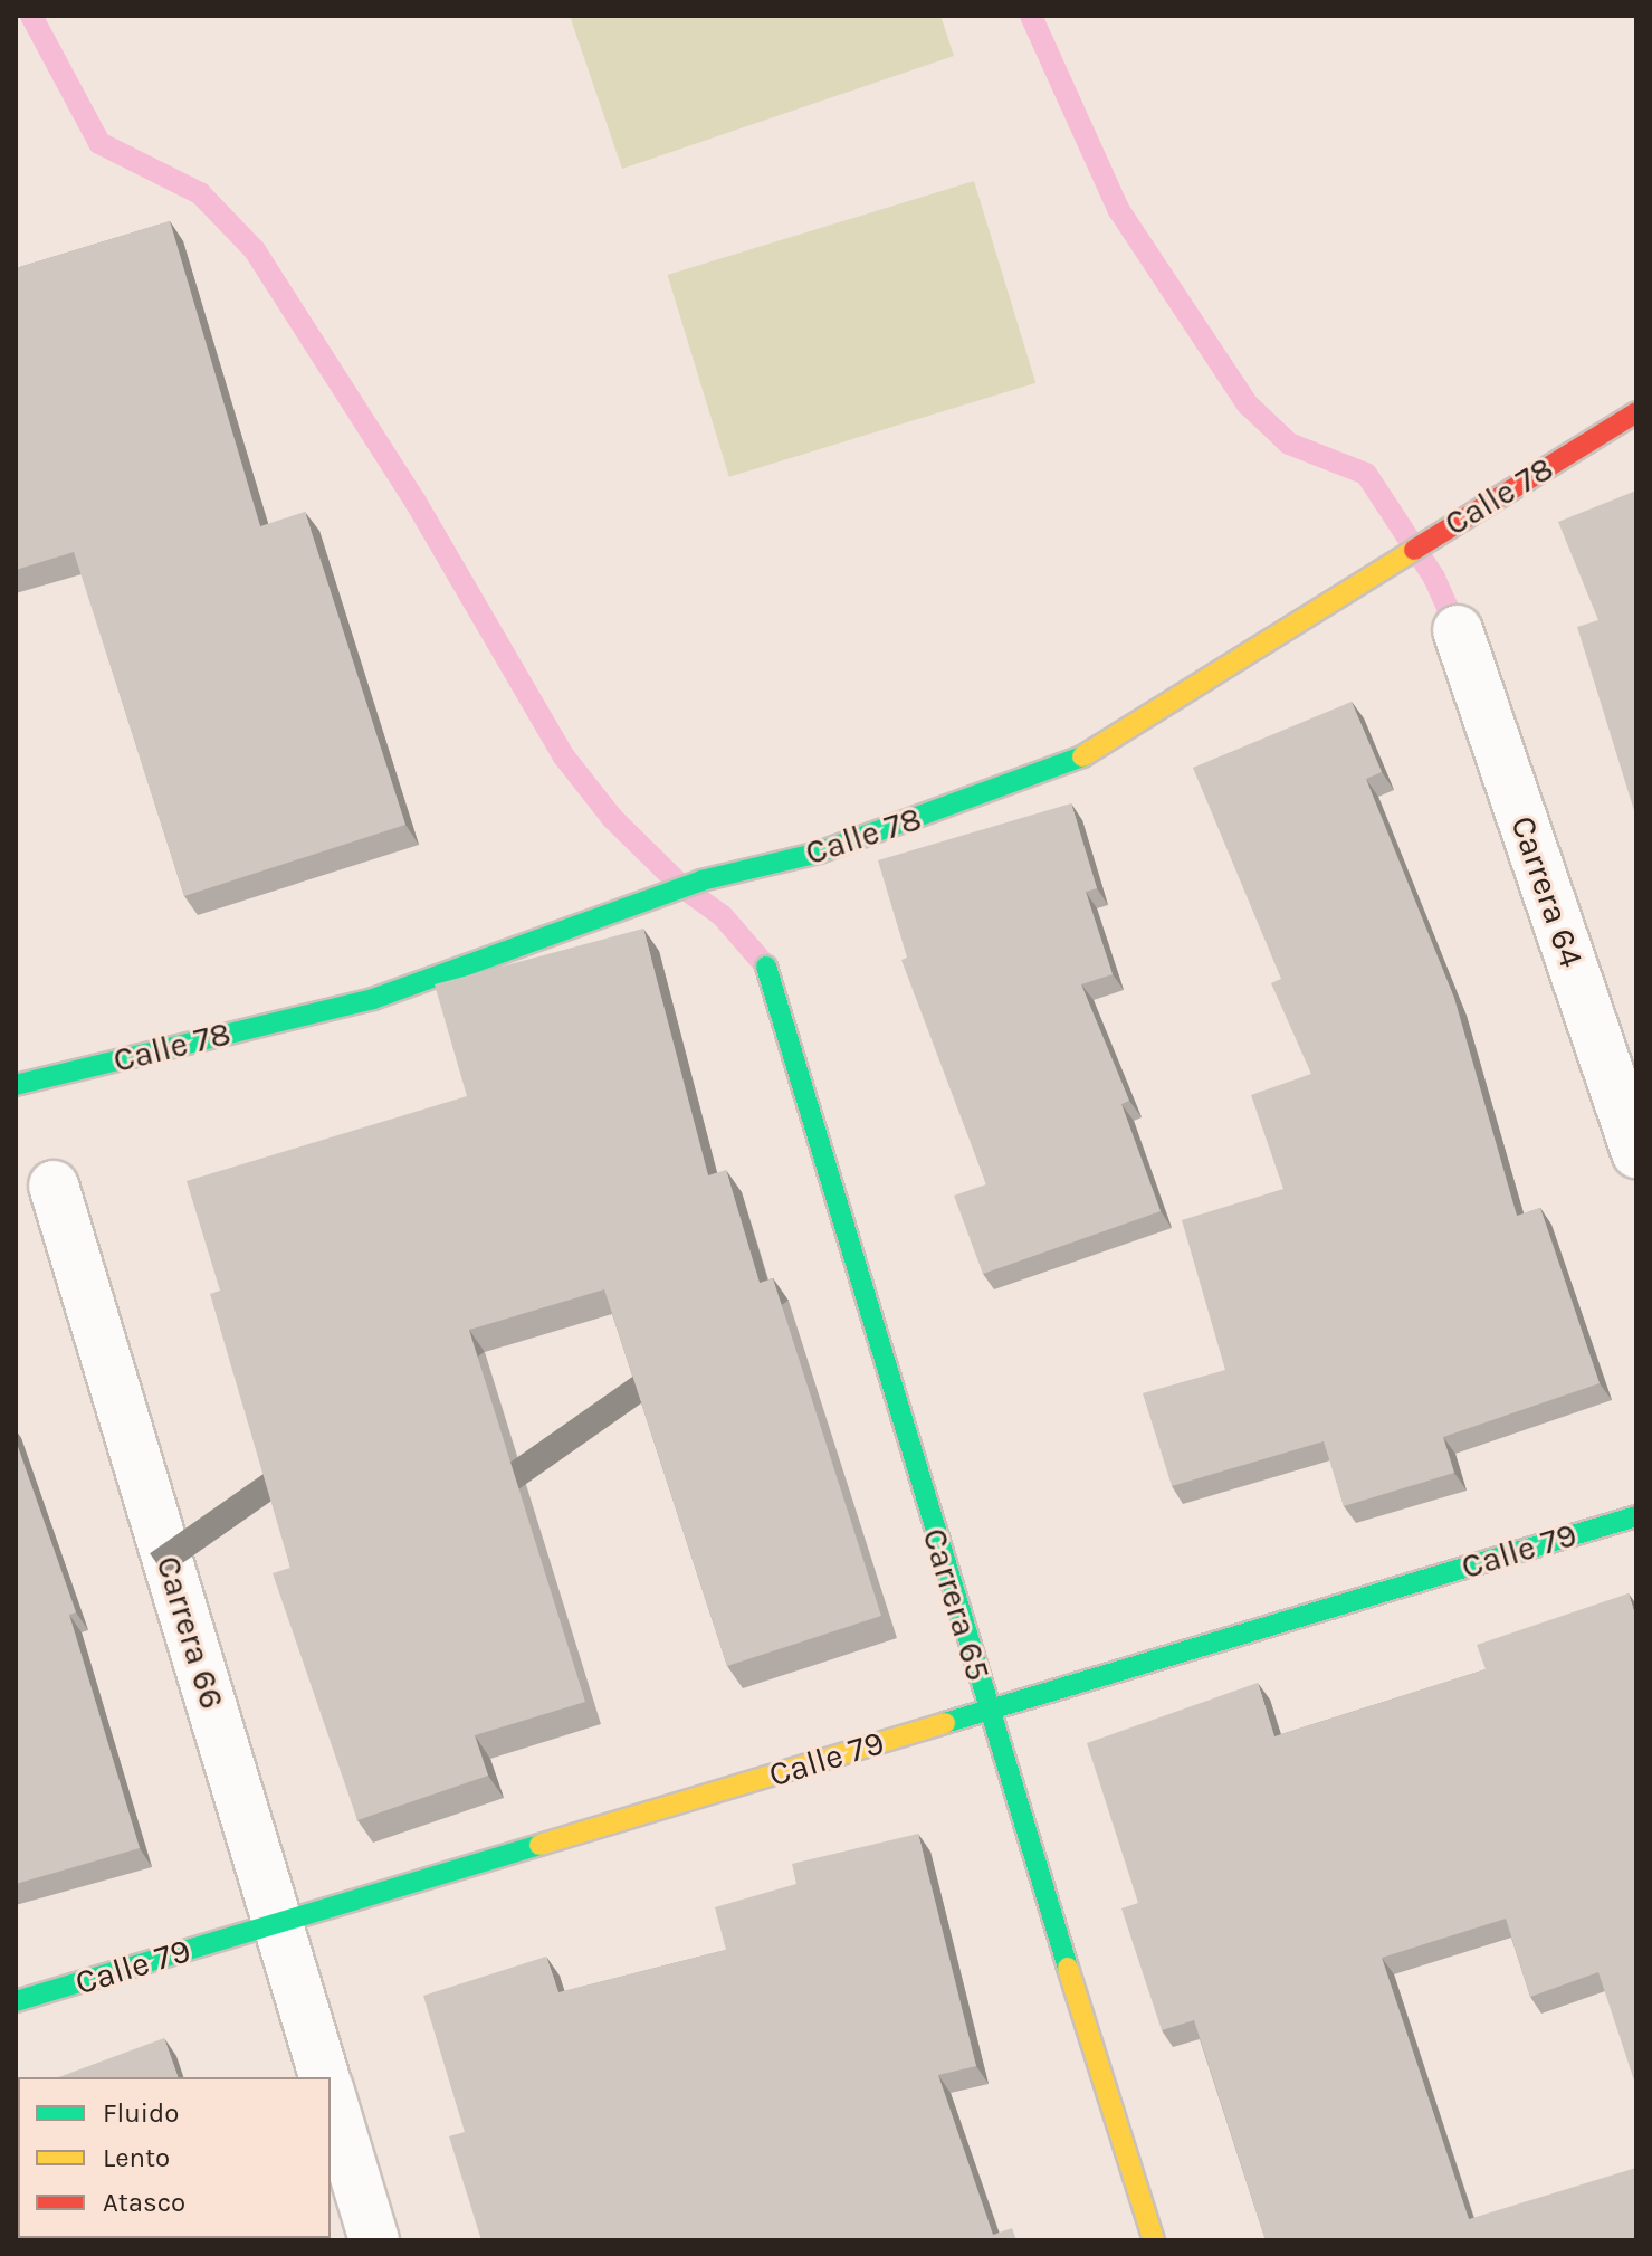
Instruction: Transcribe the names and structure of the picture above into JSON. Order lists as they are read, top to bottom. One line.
{"streets":{"street":["Calle 78","Carrera 64","Calle 79","Carrera 65","Carrera 66"]},"crossings":[["Calle 79","Carrera 65"],["Calle 79","Carrera 66"]],"legend":["Fluido","Lento","Atasco"]}
